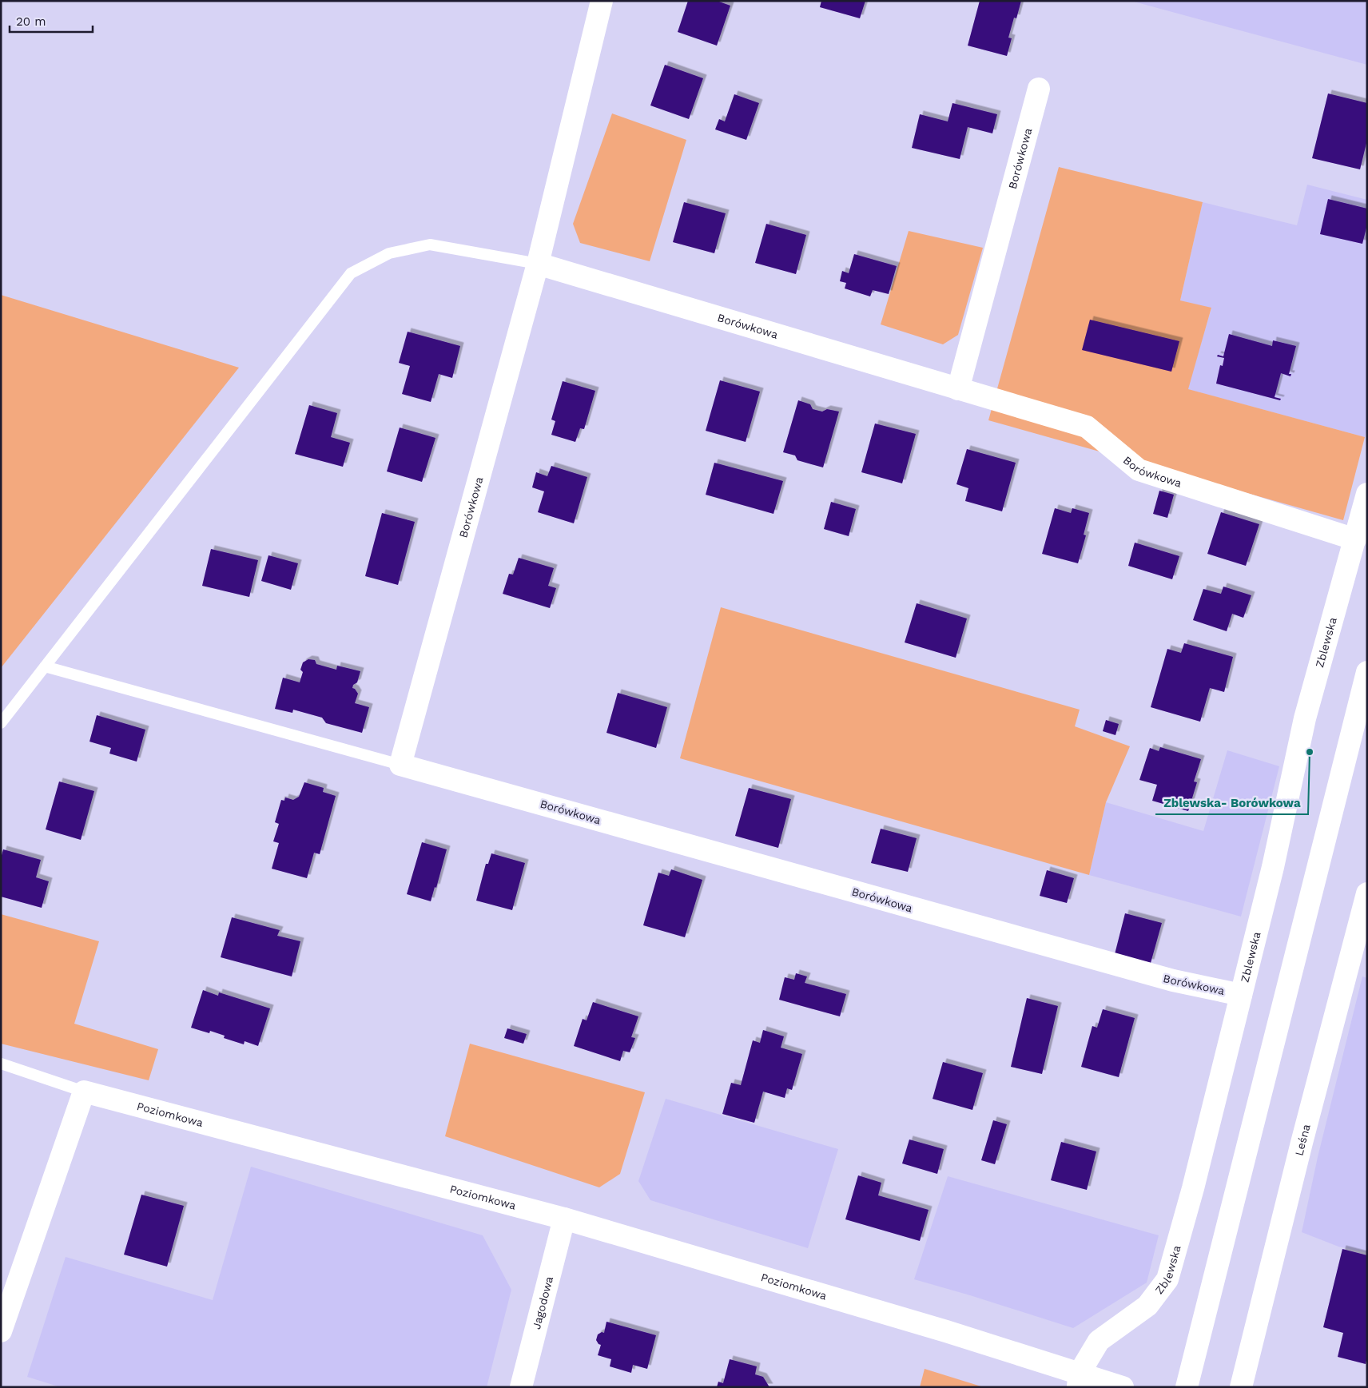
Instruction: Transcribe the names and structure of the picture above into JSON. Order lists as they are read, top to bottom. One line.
{"streets":{"street":["Borówkowa","Zblewska","Poziomkowa","Leśna","Jagodowa"]},"crossings":[["Borówkowa","Zblewska"],["Zblewska","Poziomkowa"],["Poziomkowa","Jagodowa"]],"places":["Zblewska- Borówkowa"],"scale_bar":"20 m"}
